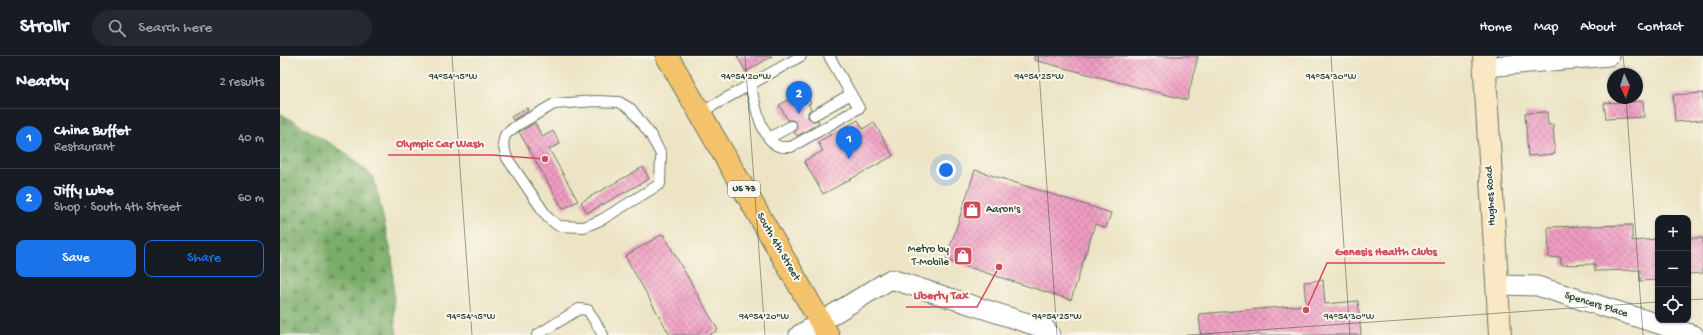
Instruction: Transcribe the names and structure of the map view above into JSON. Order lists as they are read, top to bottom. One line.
{"streets":{"highway":["US 73","South 4th Street"],"street":["Hughes Road","Spencers Place"]},"crossings":[["Hughes Road","Spencers Place"]],"places":{"other":["Olympic Car Wash","Liberty Tax","Genesis Health Clubs"],"shop":["Aaron's","Metro by T-Mobile"]},"north":"bottom","page":{"header":"Strollr","search":"Search here","nav":["Home","Map","About","Contact"],"heading":["Nearby","2 results"],"pins":["2","1"],"list":[{"mark":"1","name":"China Buffet","note":"Restaurant","value":"40 m"},{"mark":"2","name":"Jiffy Lube","note":"Shop · South 4th Street","value":"60 m"}],"map_buttons":["+","−"],"buttons":["Save","Share"]},"coordinates":["94°54'15\"W","94°54'20\"W","94°54'25\"W","94°54'30\"W"]}
